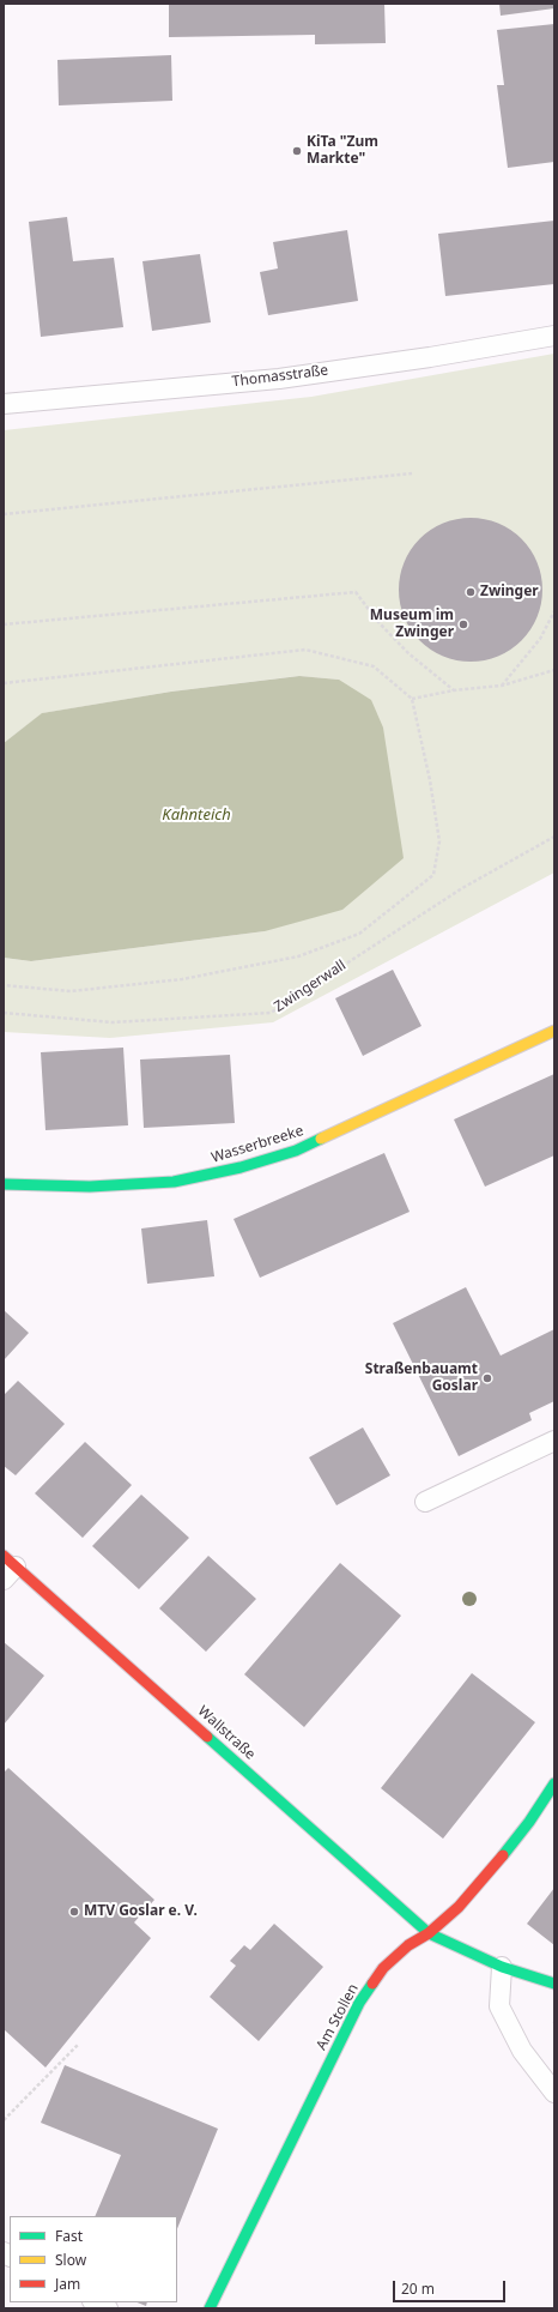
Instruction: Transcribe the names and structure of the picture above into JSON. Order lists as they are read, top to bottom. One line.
{"streets":{"street":["Wasserbreeke","Wallstraße","Am Stollen"],"lane":["Thomasstraße"],"path":["Zwingerwall"]},"crossings":[["Wallstraße","Am Stollen"]],"water":["Kahnteich"],"places":["KiTa \"Zum Markte\"","Zwinger","Museum im Zwinger","Straßenbauamt Goslar","MTV Goslar e. V."],"legend":["Fast","Slow","Jam"],"scale_bar":"20 m"}
